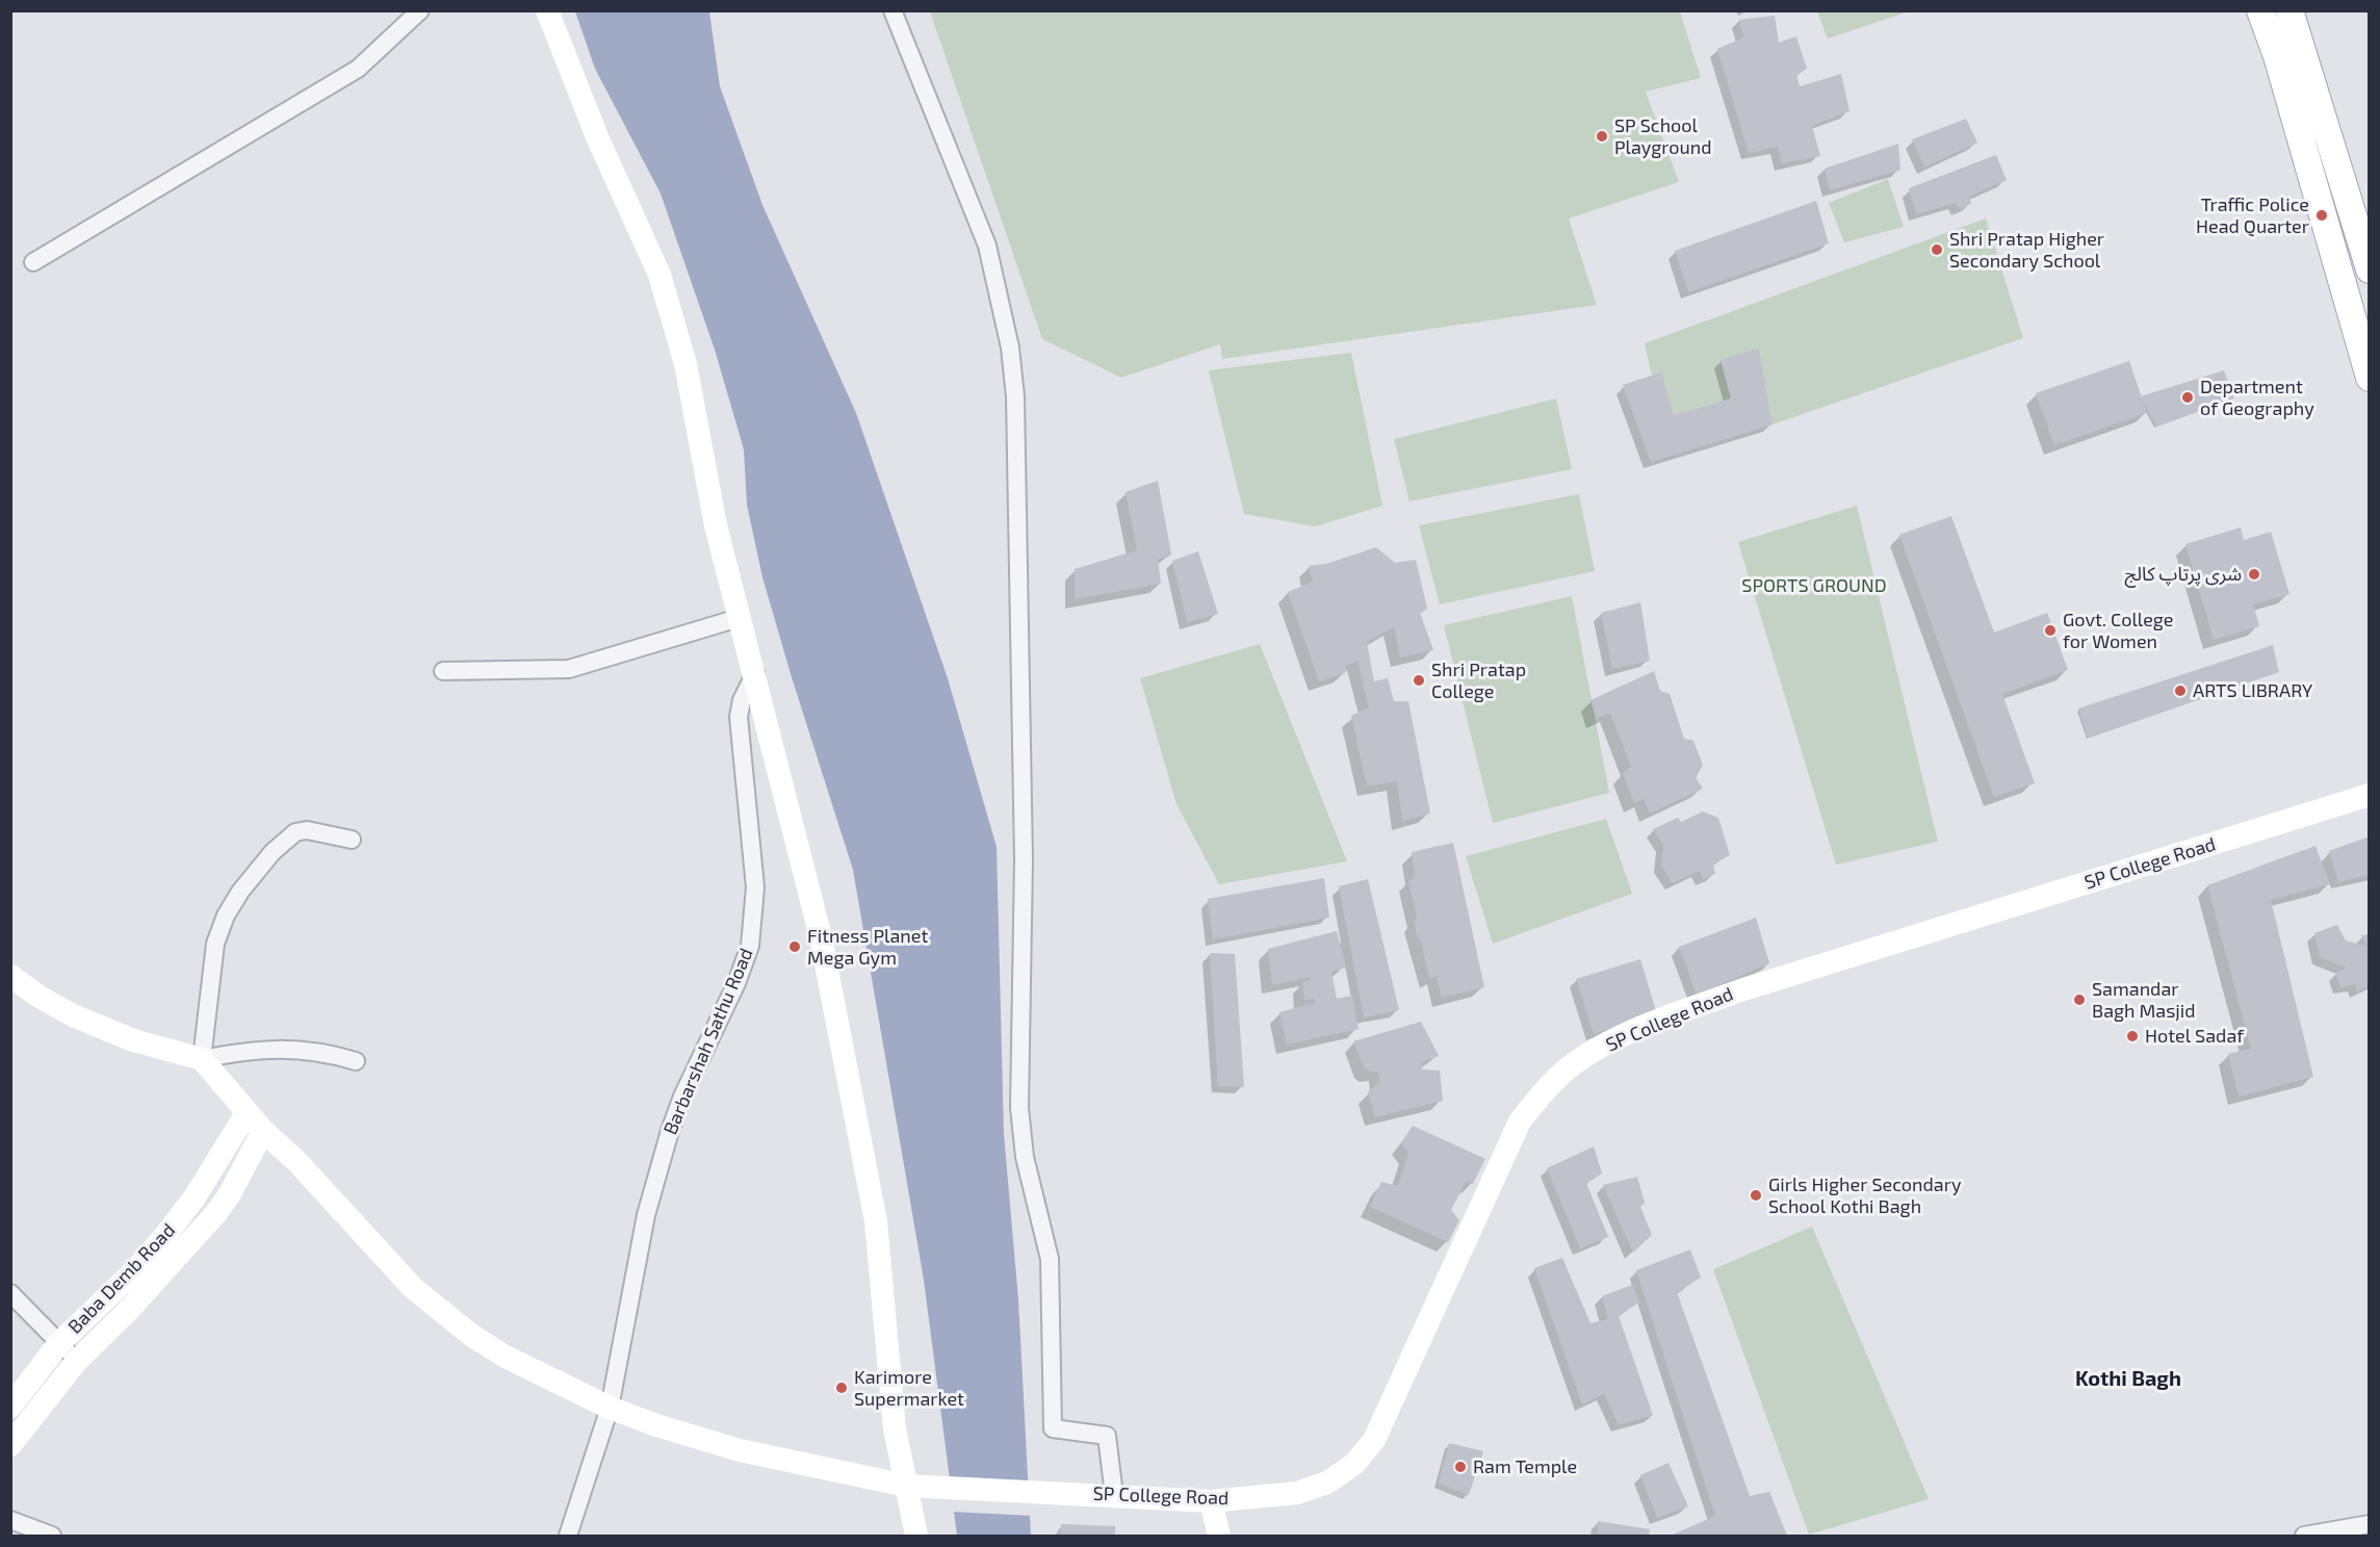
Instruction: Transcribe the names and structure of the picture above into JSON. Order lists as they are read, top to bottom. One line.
{"streets":{"street":["SP College Road","Barbarshah Sathu Road","Baba Demb Road"]},"crossings":[["SP College Road","Barbarshah Sathu Road"],["SP College Road","Baba Demb Road"]],"districts":["Kothi Bagh"],"parks":["SPORTS GROUND"],"places":["SP School Playground","Traffic Police Head Quarter","Shri Pratap Higher Secondary School","Department of Geography","شری پرتاپ کالج","Govt. College for Women","Shri Pratap College","ARTS LIBRARY","Fitness Planet Mega Gym","Samandar Bagh Masjid","Hotel Sadaf","Girls Higher Secondary School Kothi Bagh","Karimore Supermarket","Ram Temple"]}
